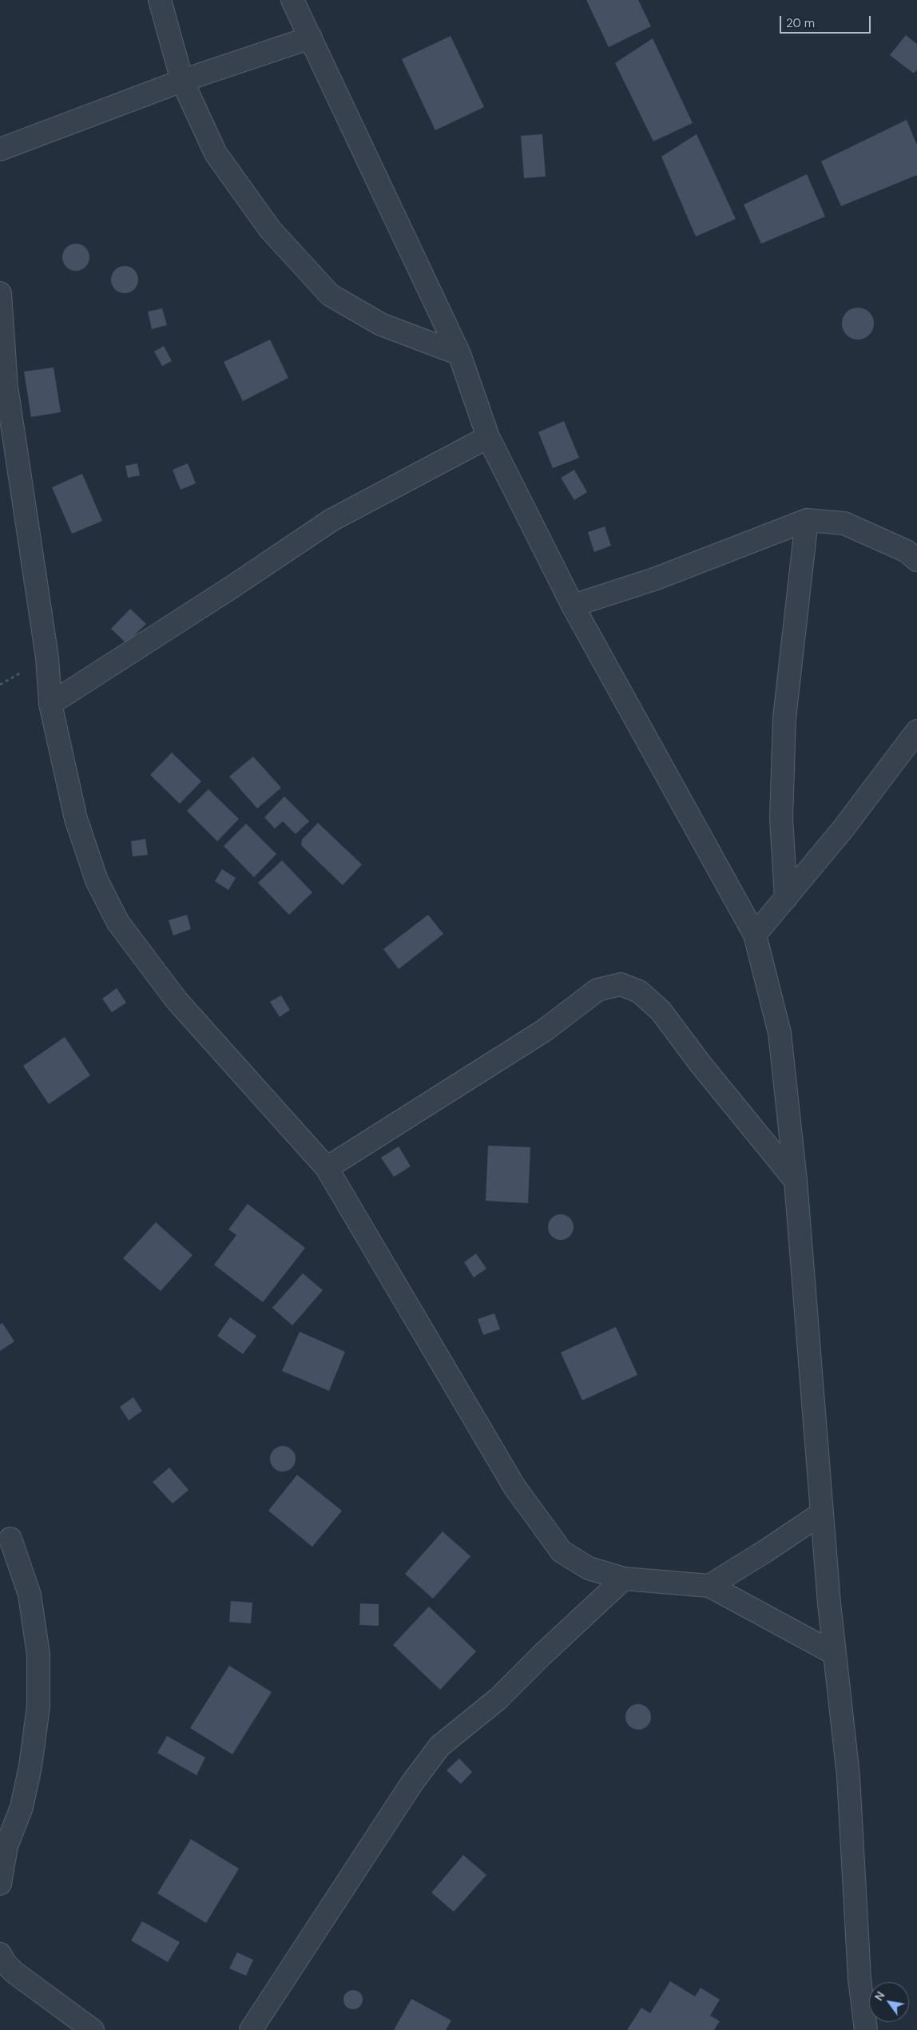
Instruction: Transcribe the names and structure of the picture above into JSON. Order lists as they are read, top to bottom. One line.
{"scale_bar":"20 m","north":"top left"}
